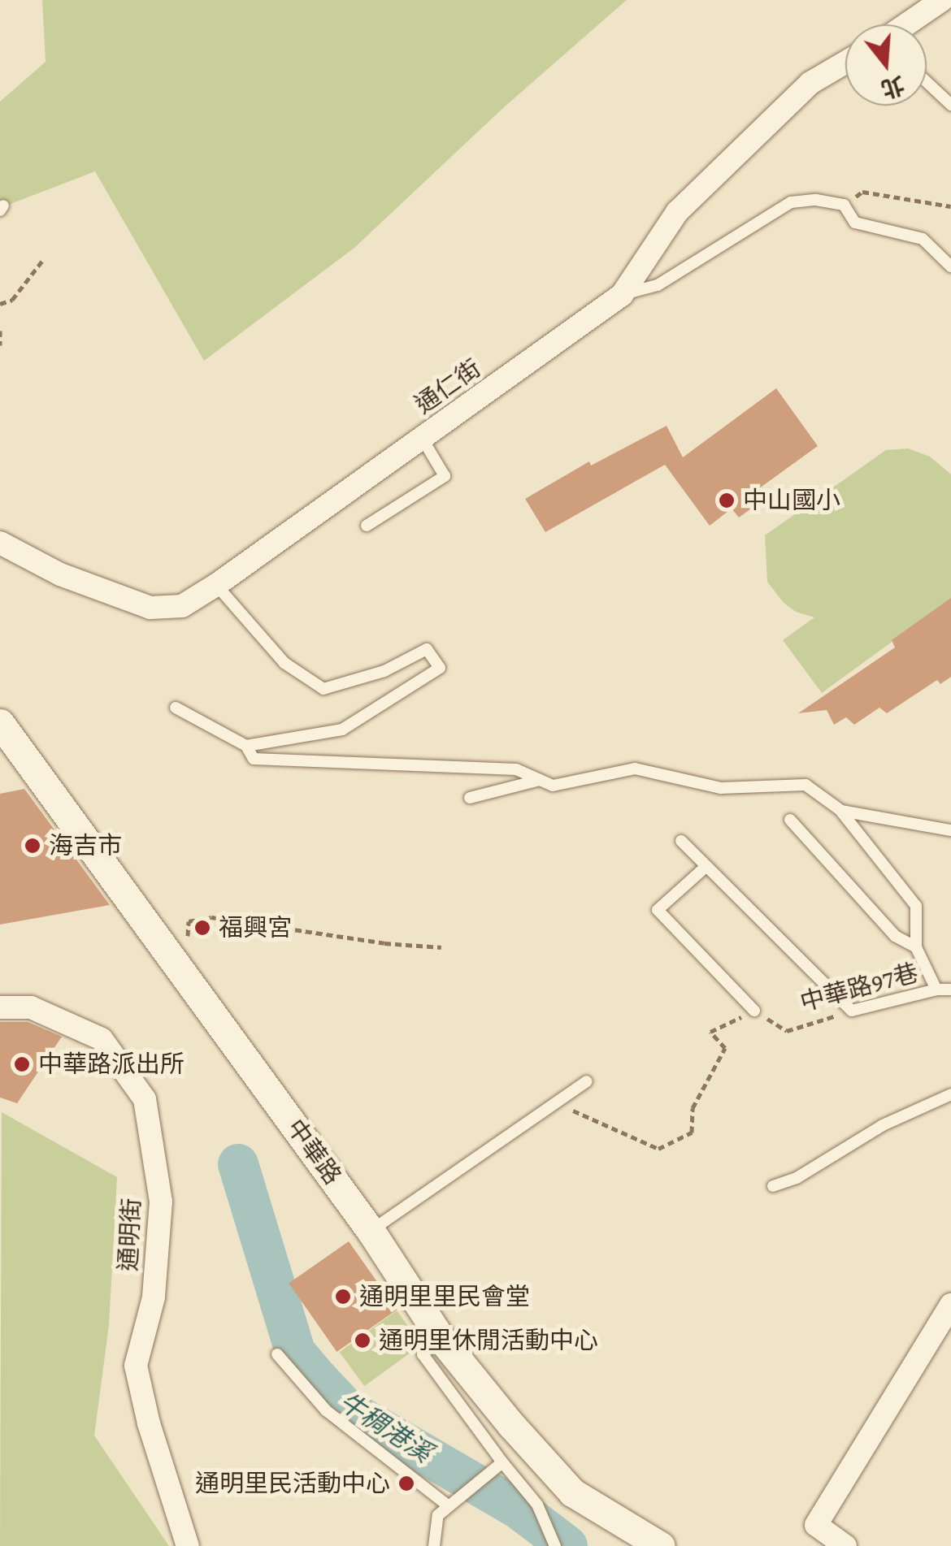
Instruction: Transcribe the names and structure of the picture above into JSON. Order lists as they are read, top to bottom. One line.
{"streets":{"street":["通仁街","中華路","通明街"],"lane":["中華路97巷"]},"water":["牛稠港溪"],"places":["中山國小","海吉市","福興宮","中華路派出所","通明里里民會堂","通明里休閒活動中心","通明里民活動中心"],"north":"bottom"}
